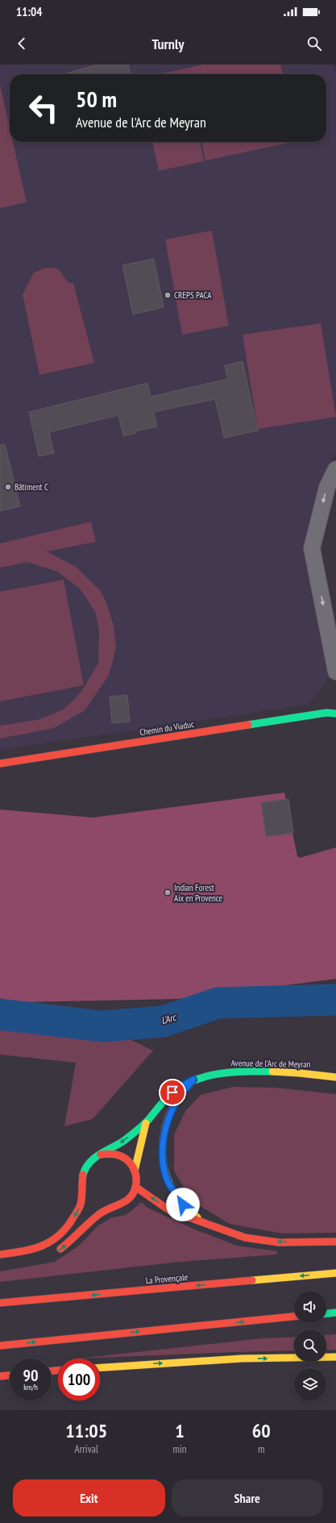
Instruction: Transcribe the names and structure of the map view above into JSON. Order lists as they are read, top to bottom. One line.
{"streets":{"main road":["Chemin du Viaduc","Avenue de l'Arc de Meyran","La Provençale"]},"water":["L'Arc"],"places":["CREPS PACA","Bâtiment C","Indian Forest Aix en Provence"],"page":{"status":"11:04","header":"Turnly","turn":["50 m","Avenue de l'Arc de Meyran"],"speed":"90 km/h","limit":"100","eta":["11:05","Arrival","1","min","60","m"],"buttons":["Exit","Share"]}}
